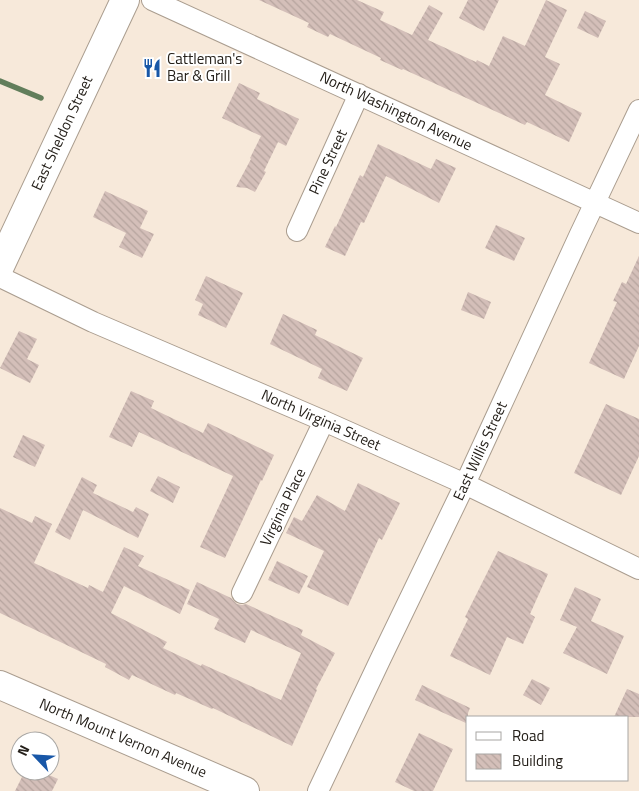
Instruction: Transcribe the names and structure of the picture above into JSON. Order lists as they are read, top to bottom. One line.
{"streets":{"main road":["East Sheldon Street","North Mount Vernon Avenue"],"street":["North Washington Avenue","Pine Street","North Virginia Street","East Willis Street","Virginia Place"]},"crossings":[["North Washington Avenue","Pine Street"],["North Washington Avenue","East Willis Street"],["North Virginia Street","East Willis Street"],["North Virginia Street","Virginia Place"]],"places":{"restaurant":["Cattleman's Bar & Grill"]},"legend":["Road","Building"],"north":"top left"}
